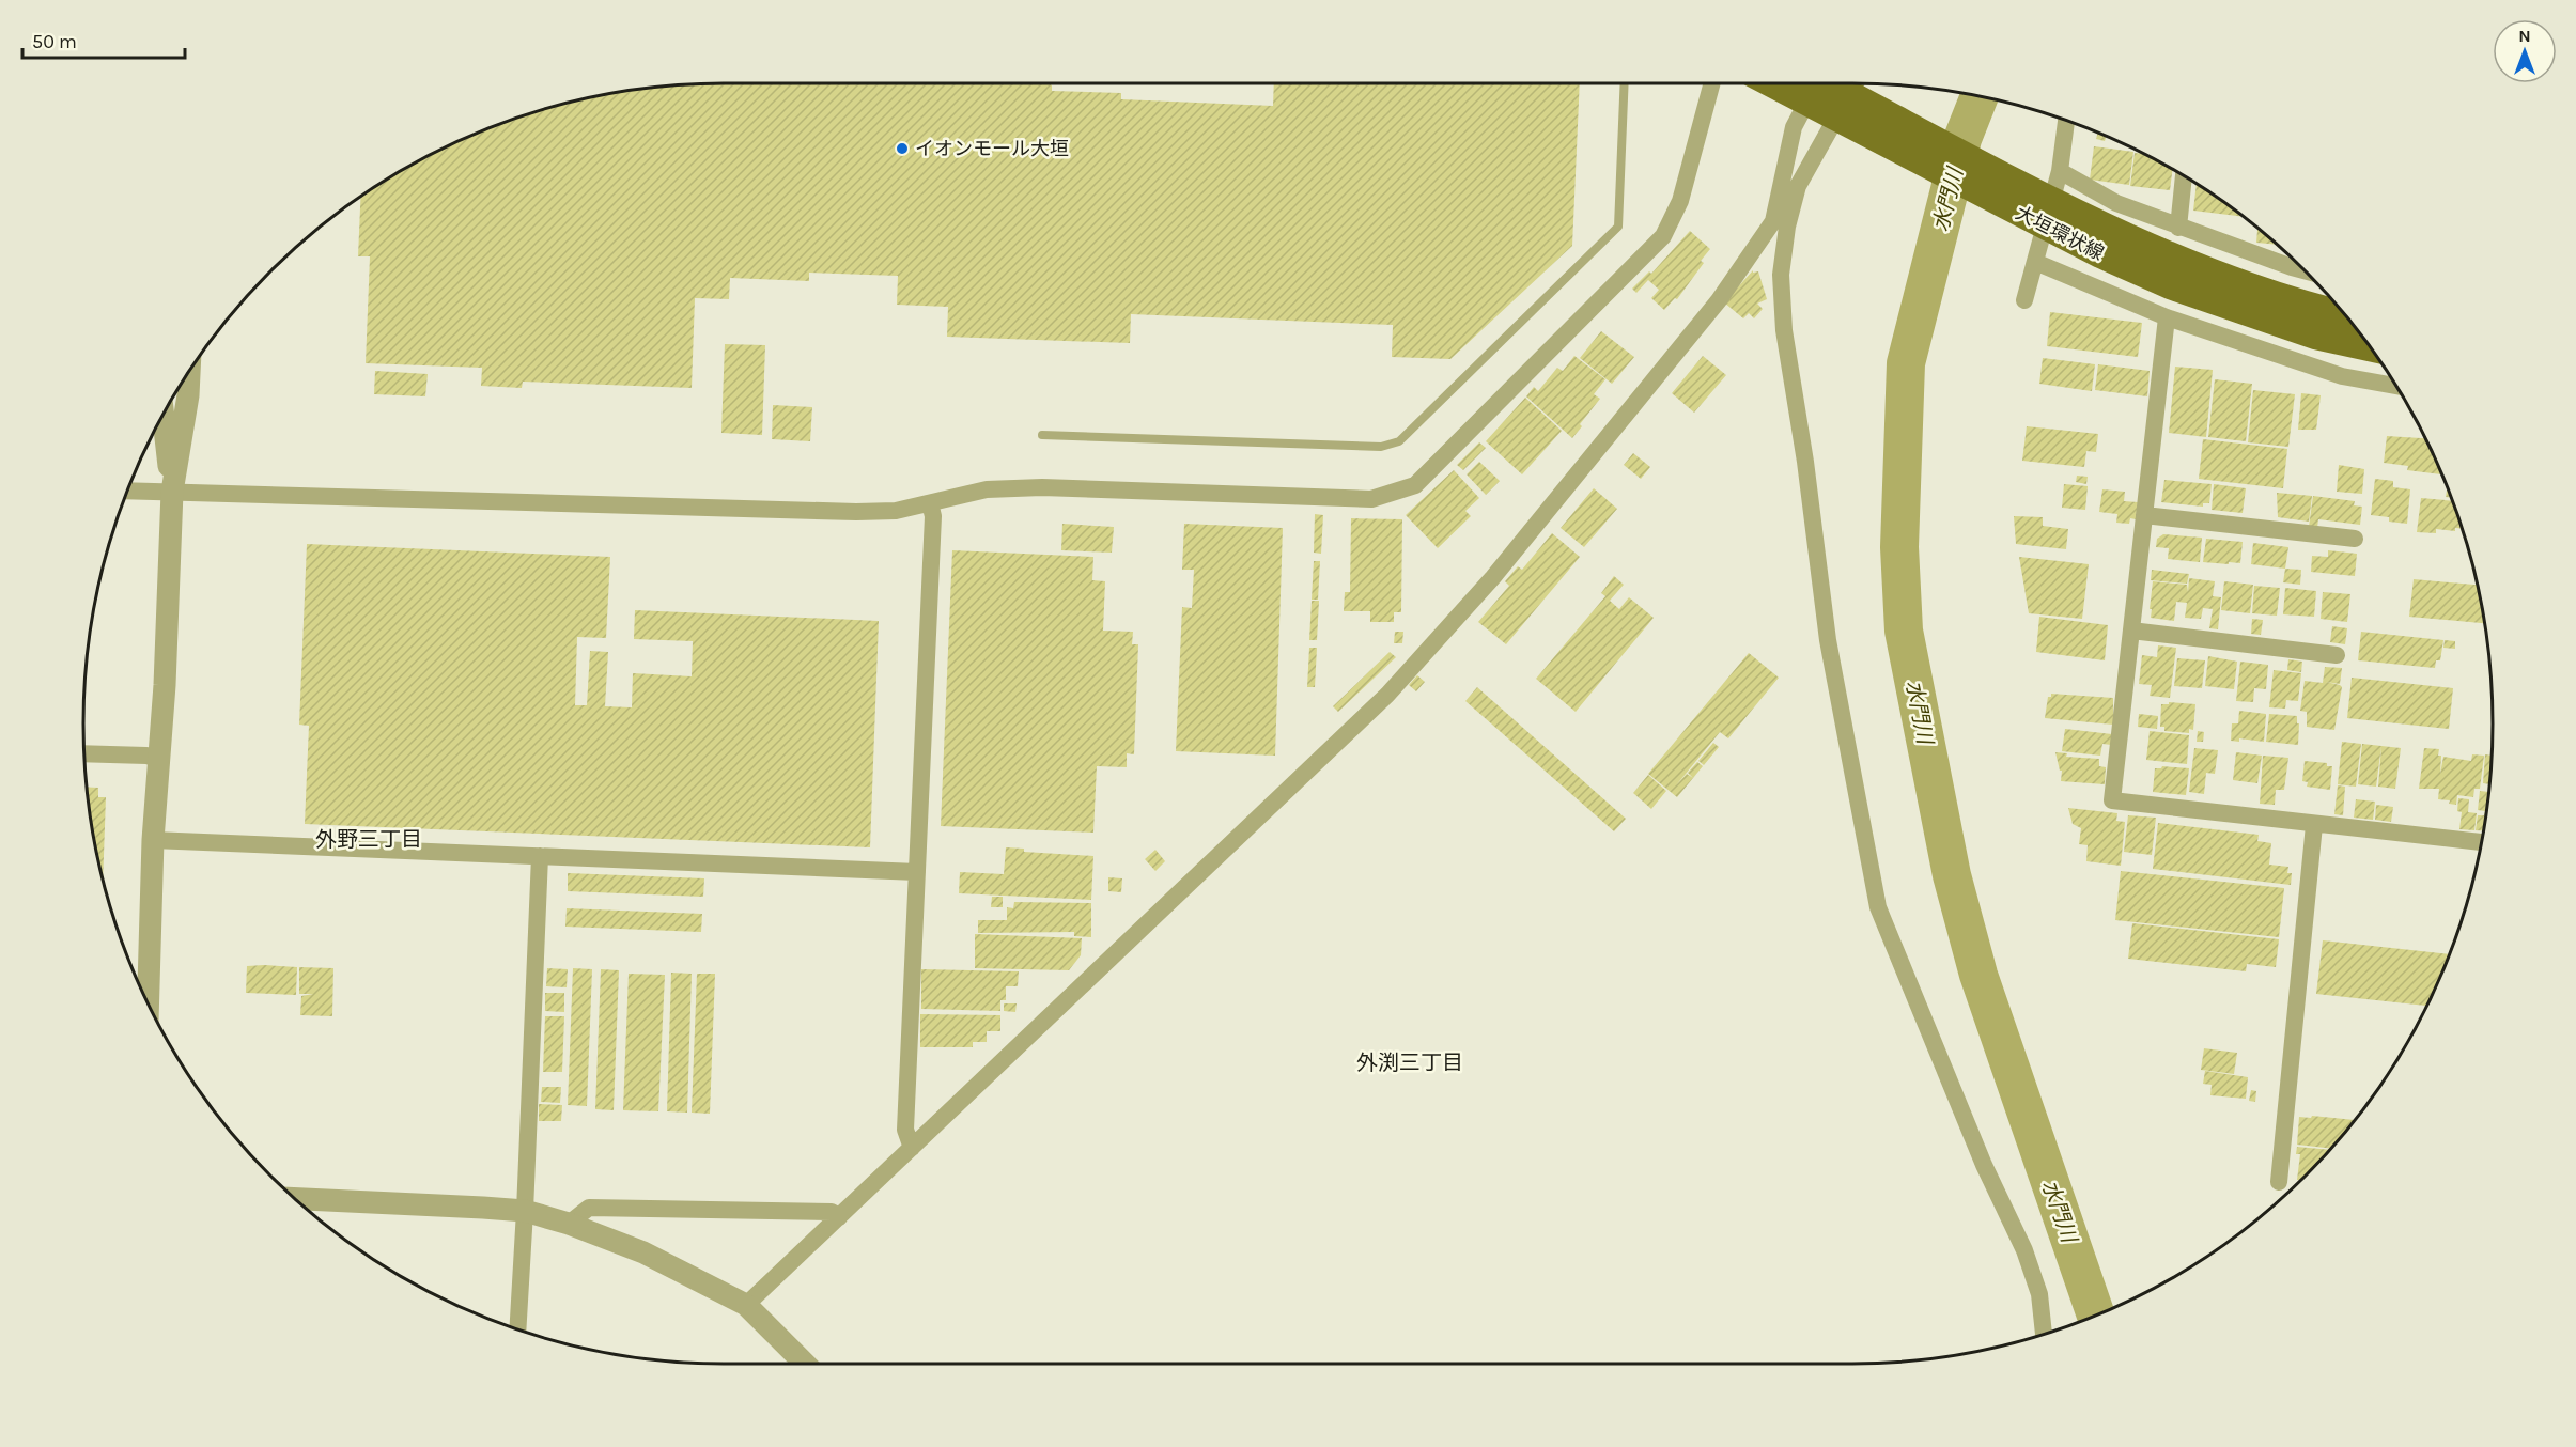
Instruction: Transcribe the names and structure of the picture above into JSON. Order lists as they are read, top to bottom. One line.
{"streets":{"main road":["大垣環状線"]},"districts":["外野三丁目","外渕三丁目"],"water":["水門川"],"places":["イオンモール大垣"],"scale_bar":"50 m","north":"top"}
